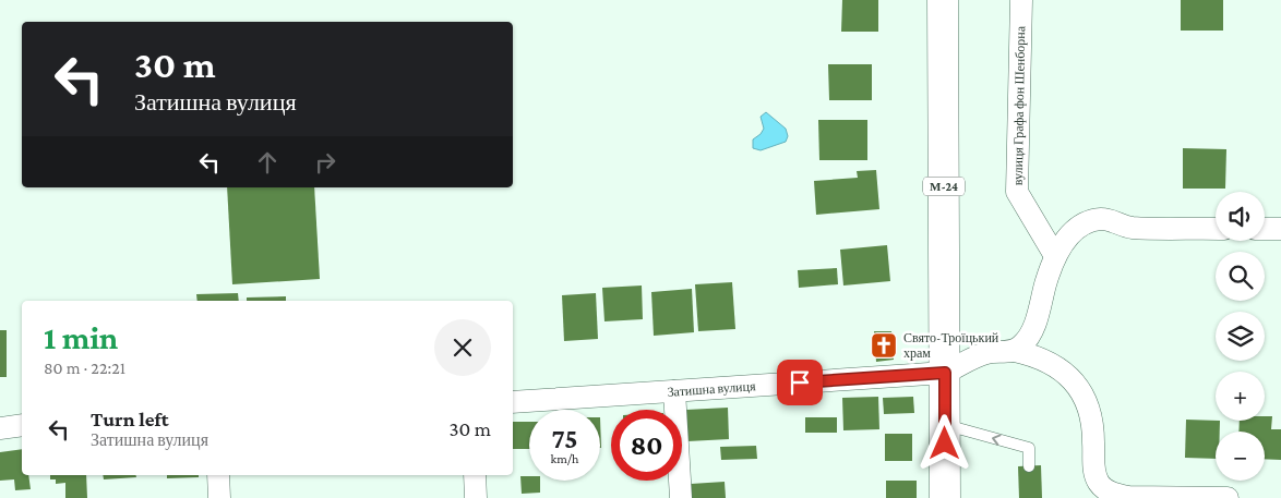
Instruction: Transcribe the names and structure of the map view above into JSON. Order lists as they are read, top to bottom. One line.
{"streets":{"highway":["М-24"],"street":["вулиця Графа фон Шенборна","Затишна вулиця"]},"crossings":[["М-24","Затишна вулиця"]],"places":{"church":["Свято-Троїцький храм"]},"page":{"turn":["30 m","Затишна вулиця"],"map_buttons":["+","−"],"heading":["1 min","80 m · 22:21"],"list":[{"name":"Turn left","note":"Затишна вулиця","value":"30 m"}],"speed":"75 km/h","limit":"80"}}
